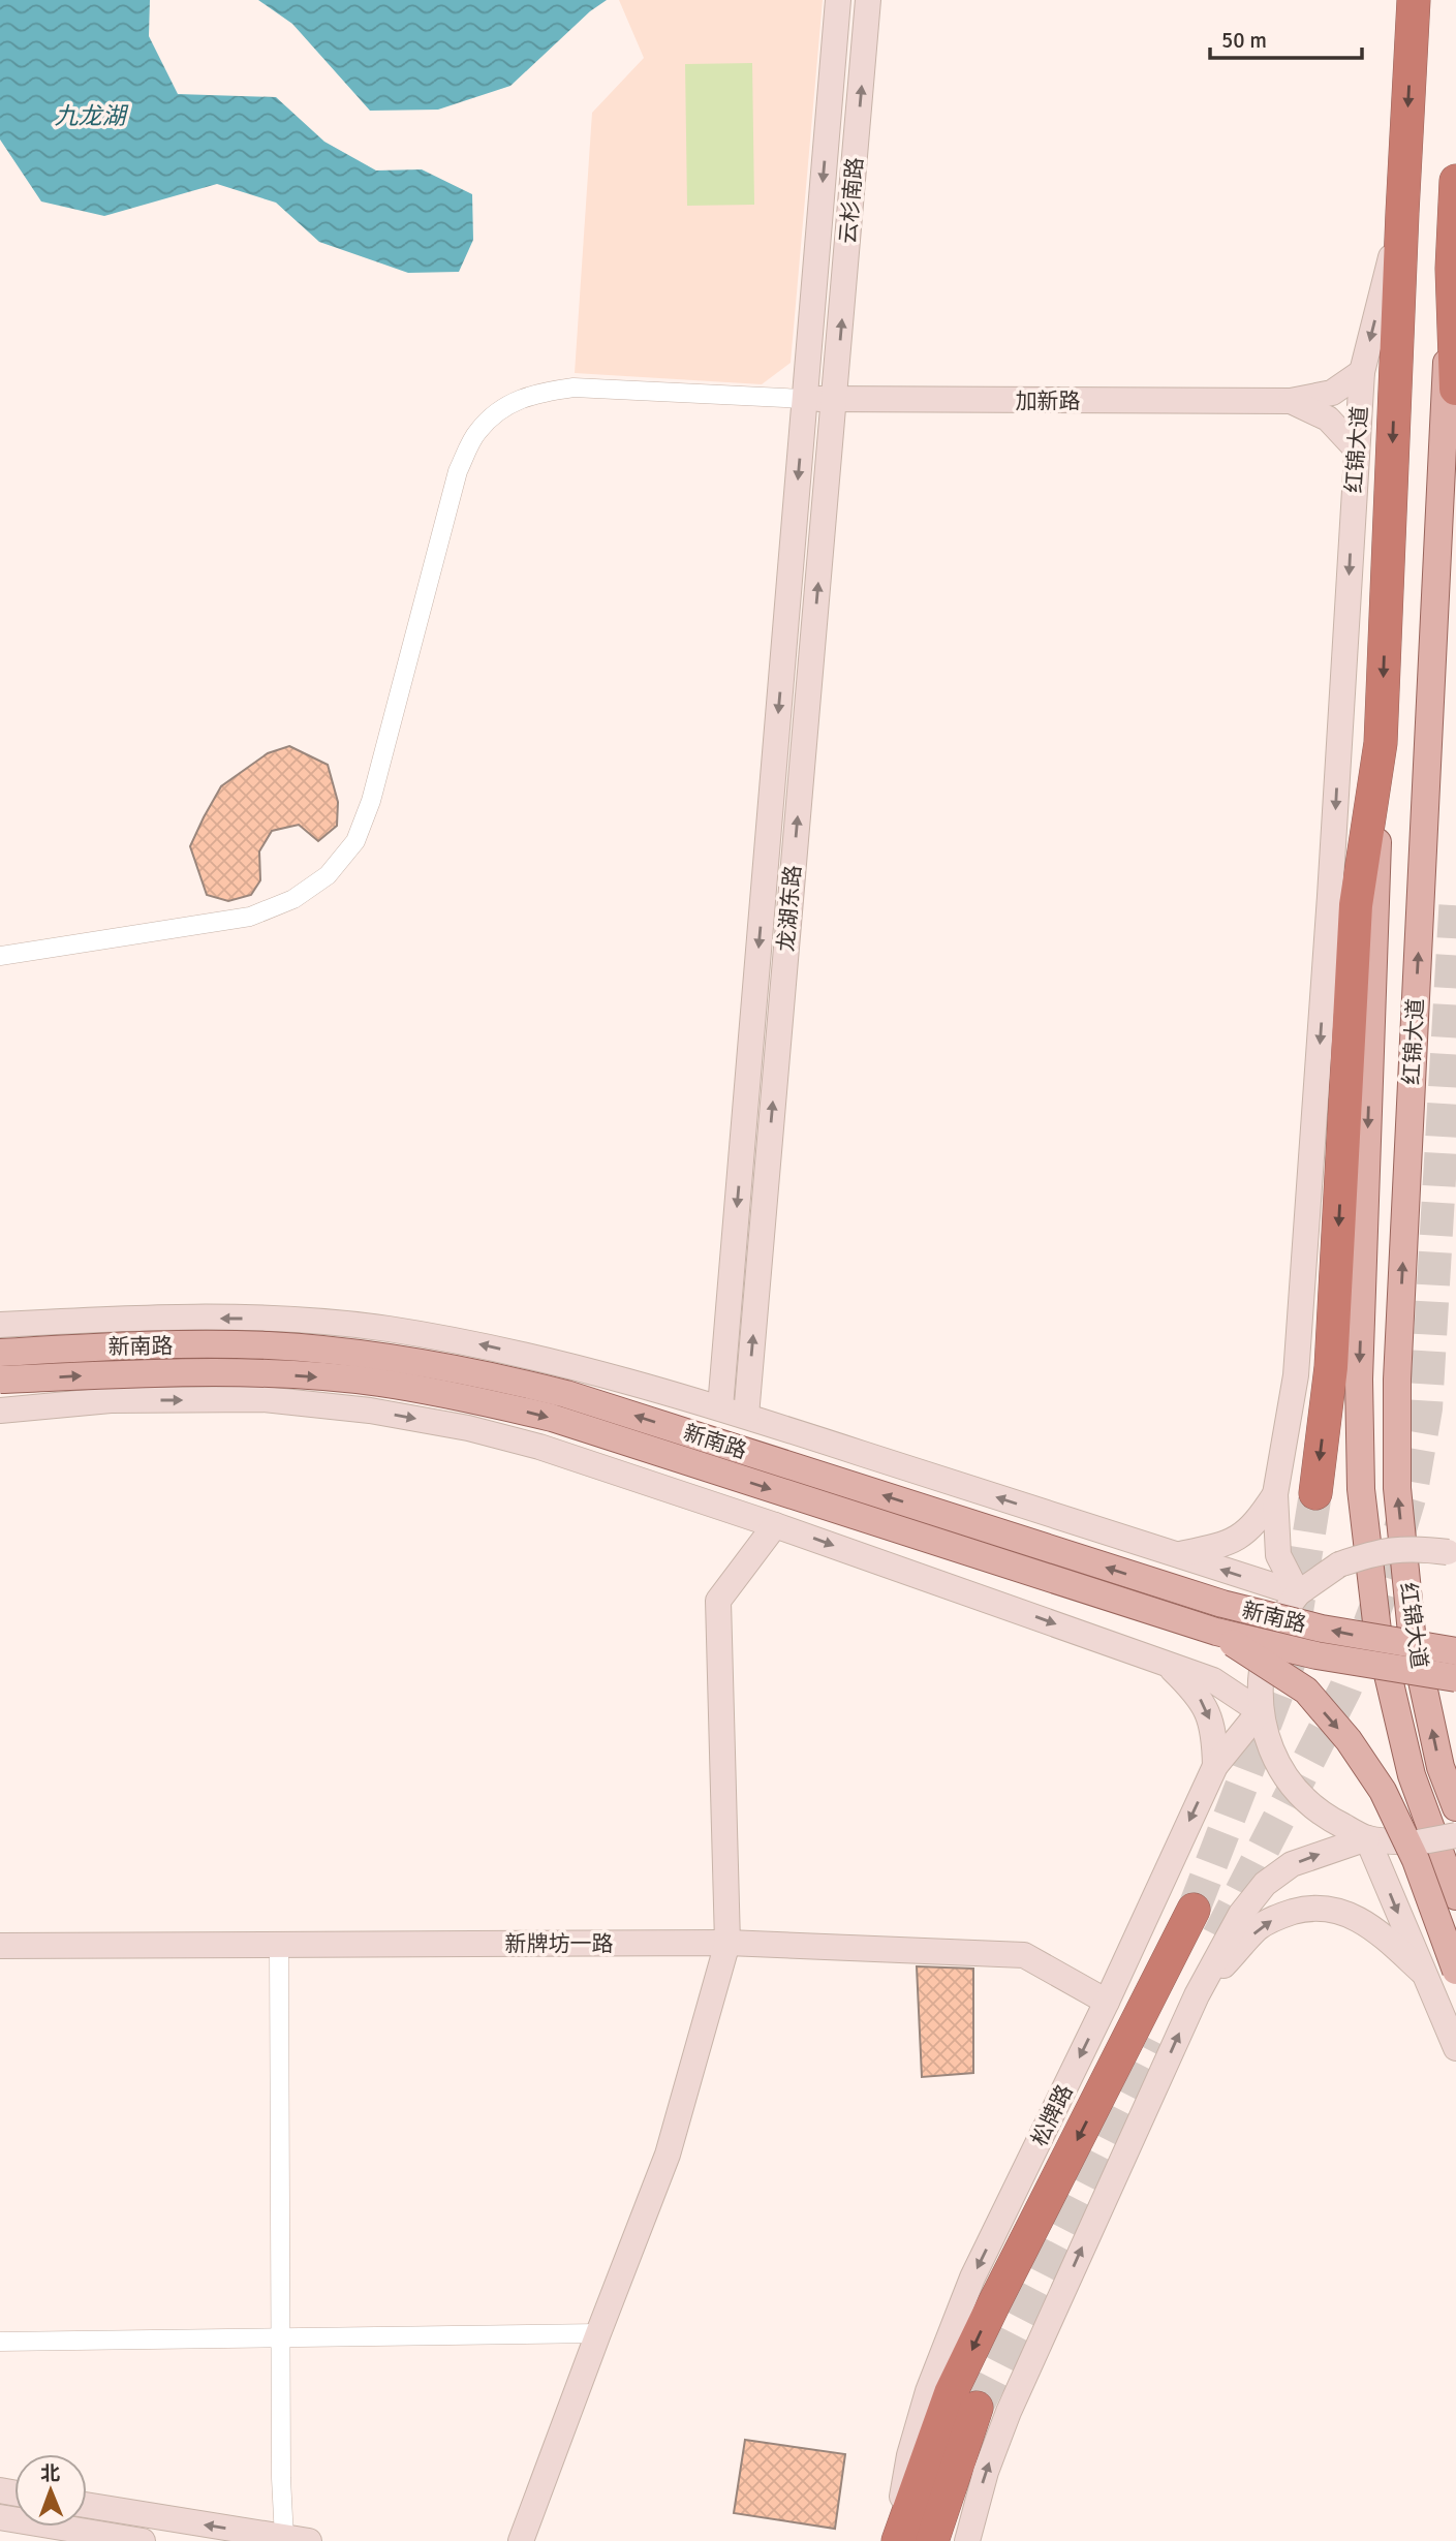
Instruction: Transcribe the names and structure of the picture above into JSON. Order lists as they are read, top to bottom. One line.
{"streets":{"highway":["红锦大道","松牌路"],"main road":["云杉南路","加新路","龙湖东路","新南路","新牌坊一路"]},"crossings":[["云杉南路","加新路"],["云杉南路","龙湖东路"],["加新路","龙湖东路"],["红锦大道","新南路"],["龙湖东路","新南路"],["新牌坊一路","松牌路"]],"water":["九龙湖"],"scale_bar":"50 m","north":"top"}
